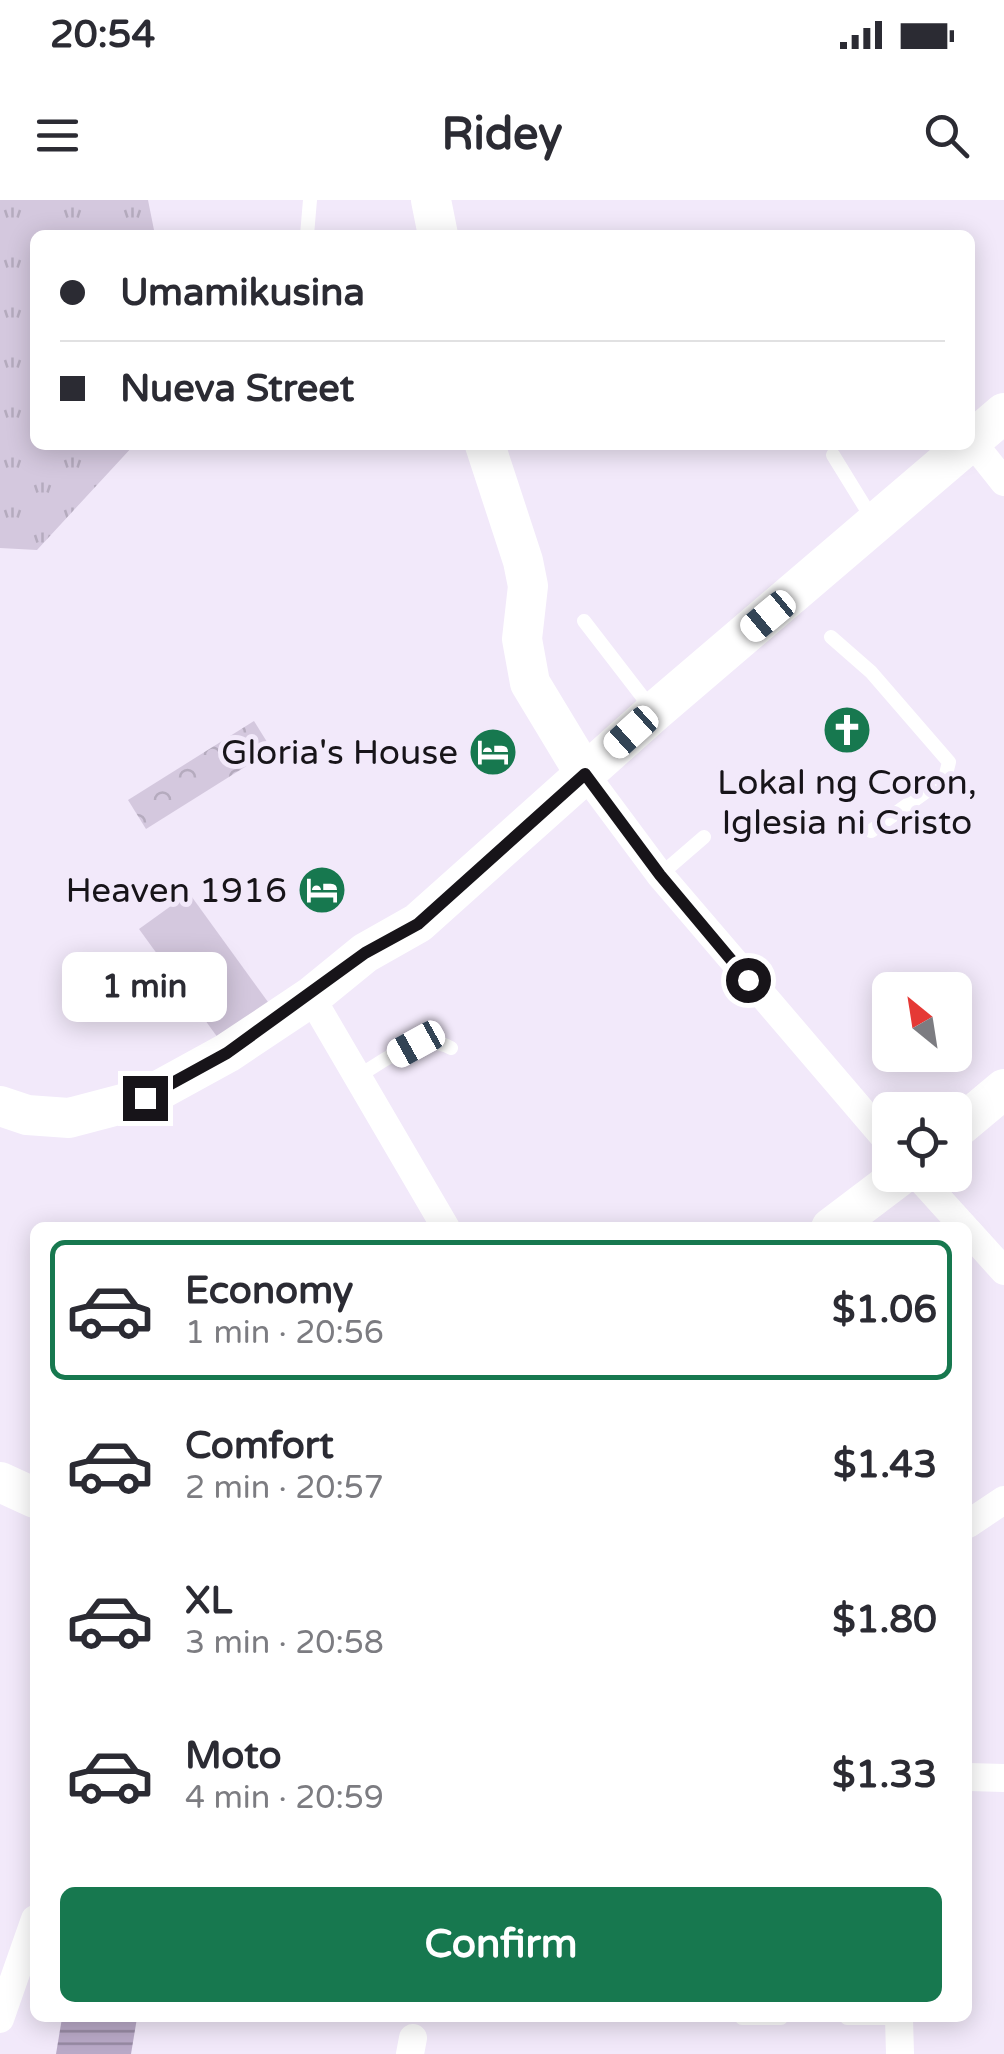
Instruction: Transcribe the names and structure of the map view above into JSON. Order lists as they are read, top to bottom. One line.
{"places":{"church":["Lokal ng Coron, Iglesia ni Cristo"],"hotel":["Gloria's House","Heaven 1916"]},"north":"top left","page":{"status":"20:54","header":"Ridey","banner":["Umamikusina","Nueva Street"],"bubble":"1 min","list":[{"name":"Economy","note":"1 min · 20:56","value":"$1.06"},{"name":"Comfort","note":"2 min · 20:57","value":"$1.43"},{"name":"XL","note":"3 min · 20:58","value":"$1.80"},{"name":"Moto","note":"4 min · 20:59","value":"$1.33"}],"buttons":"Confirm"}}
